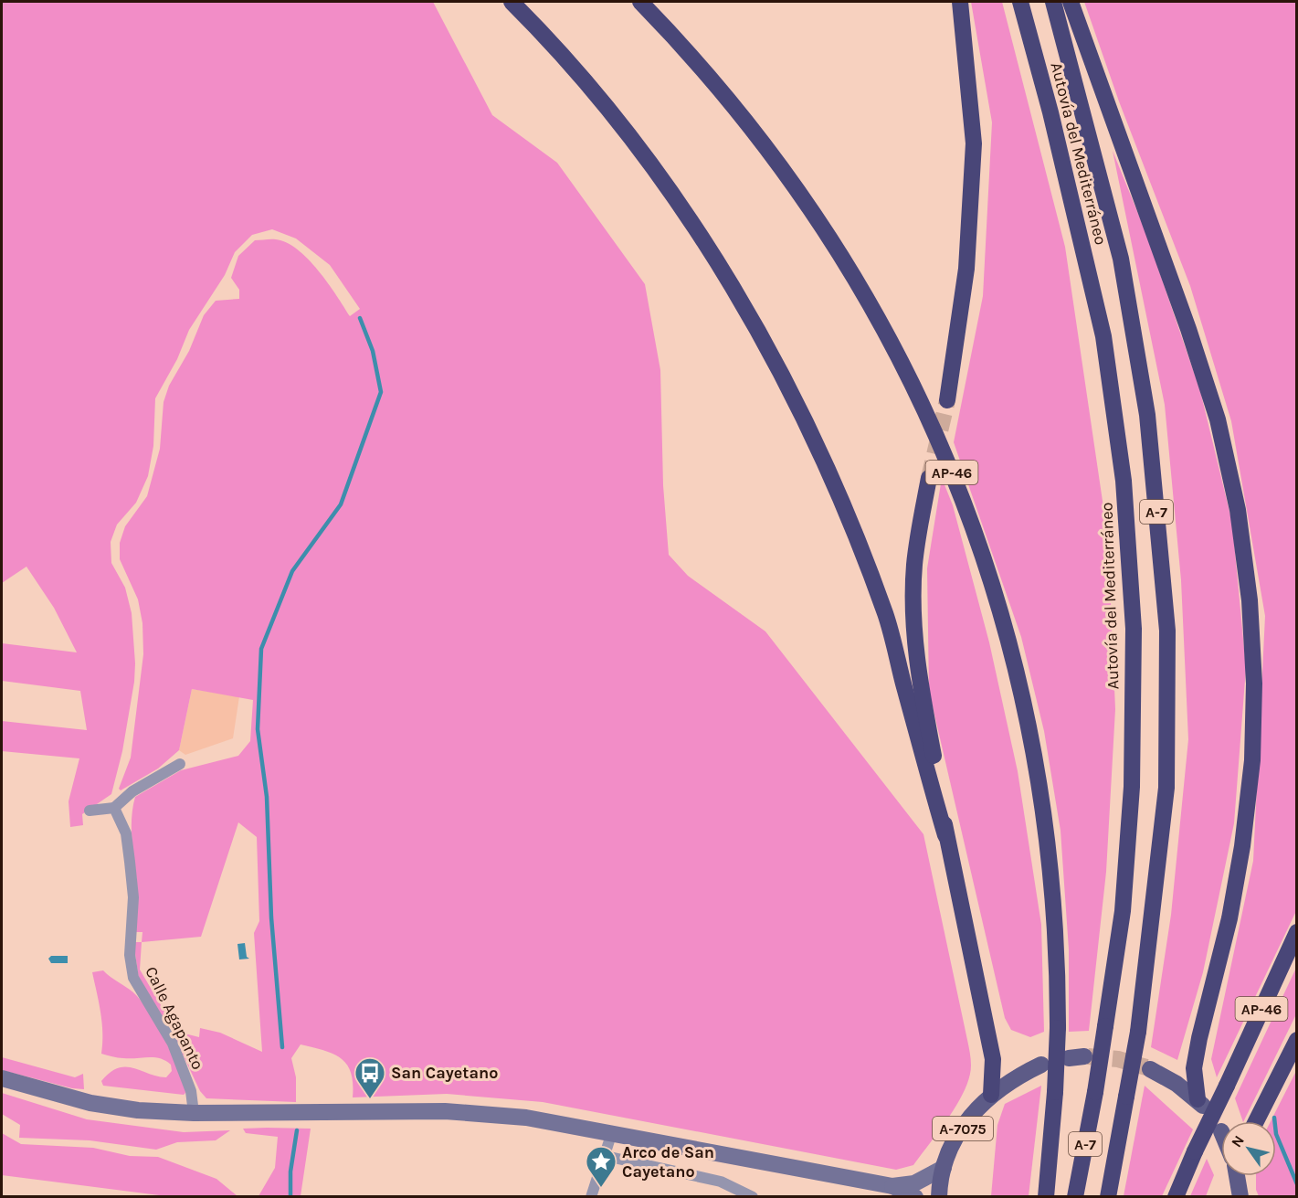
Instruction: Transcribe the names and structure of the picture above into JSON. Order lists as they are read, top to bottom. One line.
{"streets":{"highway":["Autovía del Mediterráneo","AP-46","A-7"],"main road":["A-7075"],"street":["Calle Agapanto"]},"places":{"bus stop":["San Cayetano"],"place":["Arco de San Cayetano"]},"north":"top left"}
